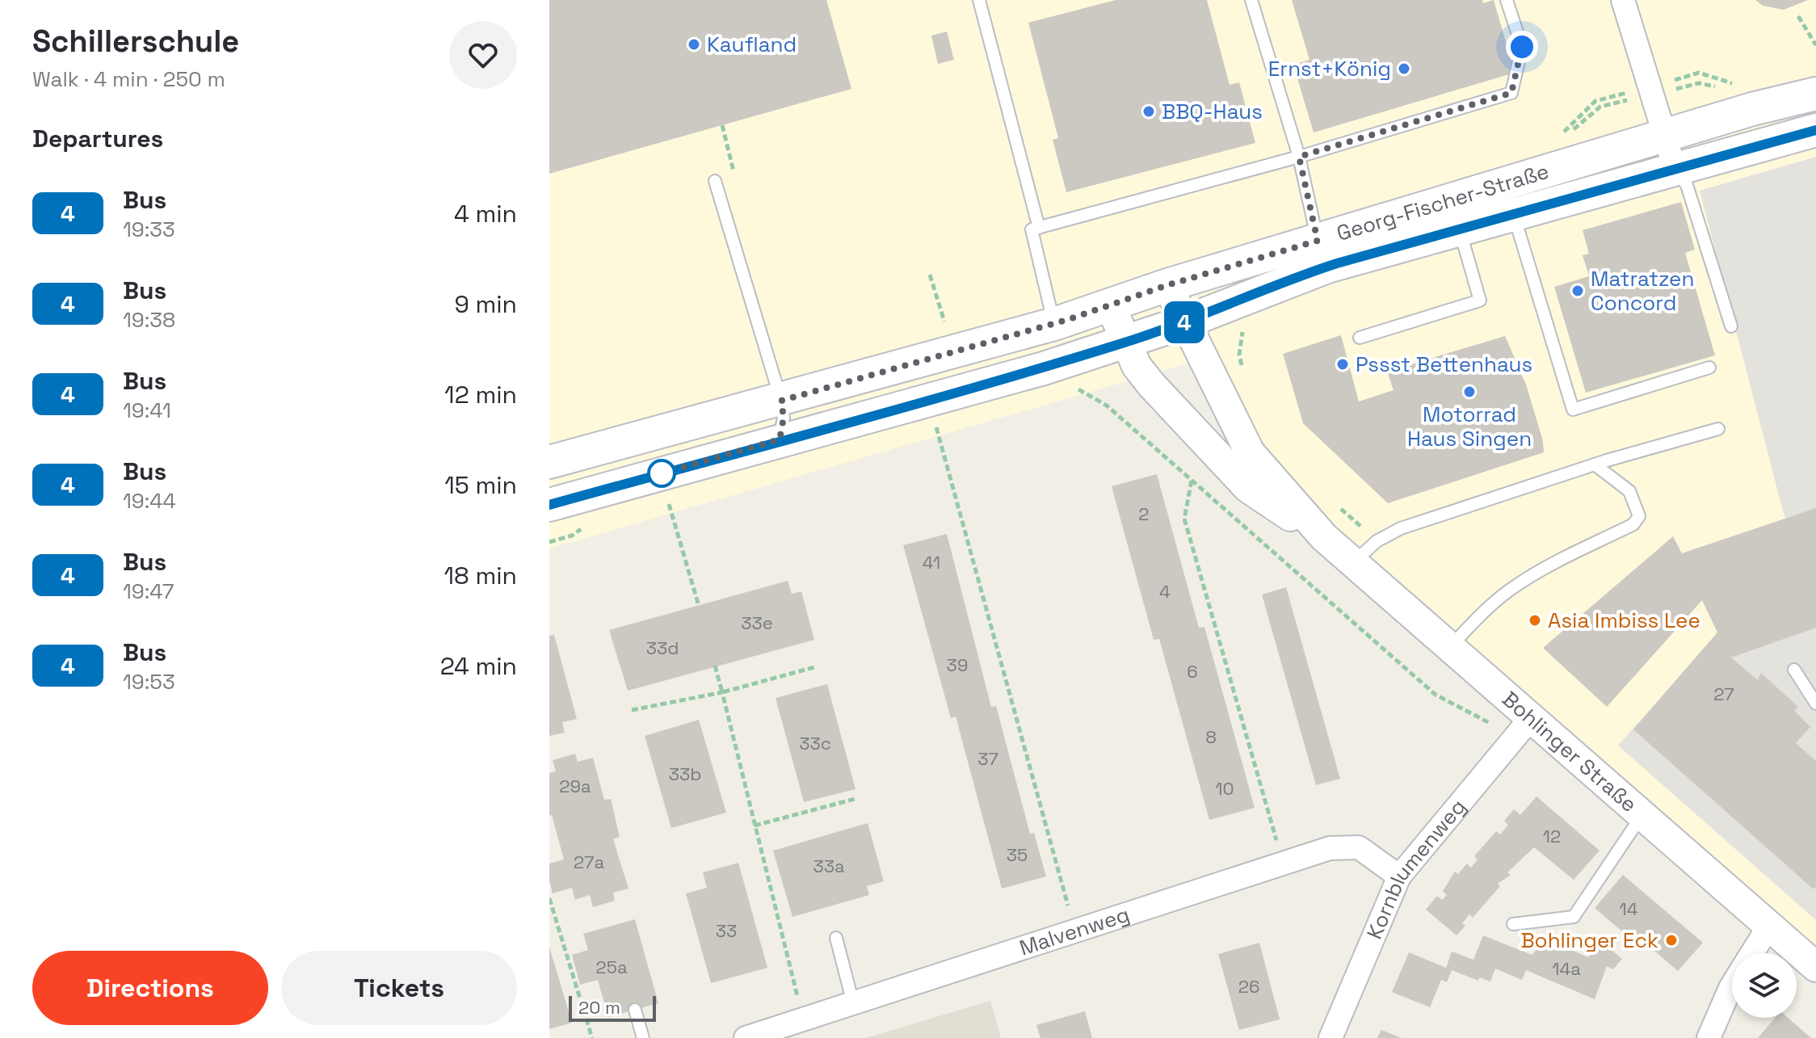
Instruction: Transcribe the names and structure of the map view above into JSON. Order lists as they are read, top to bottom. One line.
{"streets":{"main road":["Georg-Fischer-Straße"],"street":["Bohlinger Straße","Kornblumenweg","Malvenweg"]},"crossings":[["Georg-Fischer-Straße","Bohlinger Straße"],["Bohlinger Straße","Kornblumenweg"],["Kornblumenweg","Malvenweg"]],"places":["Kaufland","Ernst+König","BBQ-Haus","Matratzen Concord","Pssst Bettenhaus","Motorrad Haus Singen","Asia Imbiss Lee","Bohlinger Eck"],"lines":["bus line 4"],"house_numbers":["2","41","4","33e","33d","39","6","27","8","33c","37","33b","29a","10","12","35","27a","33a","14","33","25a","14a","26"],"scale_bar":"20 m","page":{"heading":[["Schillerschule","Walk · 4 min · 250 m"],"Departures"],"on_map":"4","list":[{"mark":"4","name":"Bus","note":"19:33","value":"4 min"},{"mark":"4","name":"Bus","note":"19:38","value":"9 min"},{"mark":"4","name":"Bus","note":"19:41","value":"12 min"},{"mark":"4","name":"Bus","note":"19:44","value":"15 min"},{"mark":"4","name":"Bus","note":"19:47","value":"18 min"},{"mark":"4","name":"Bus","note":"19:53","value":"24 min"}],"buttons":["Directions","Tickets"],"scale":"20 m"}}
